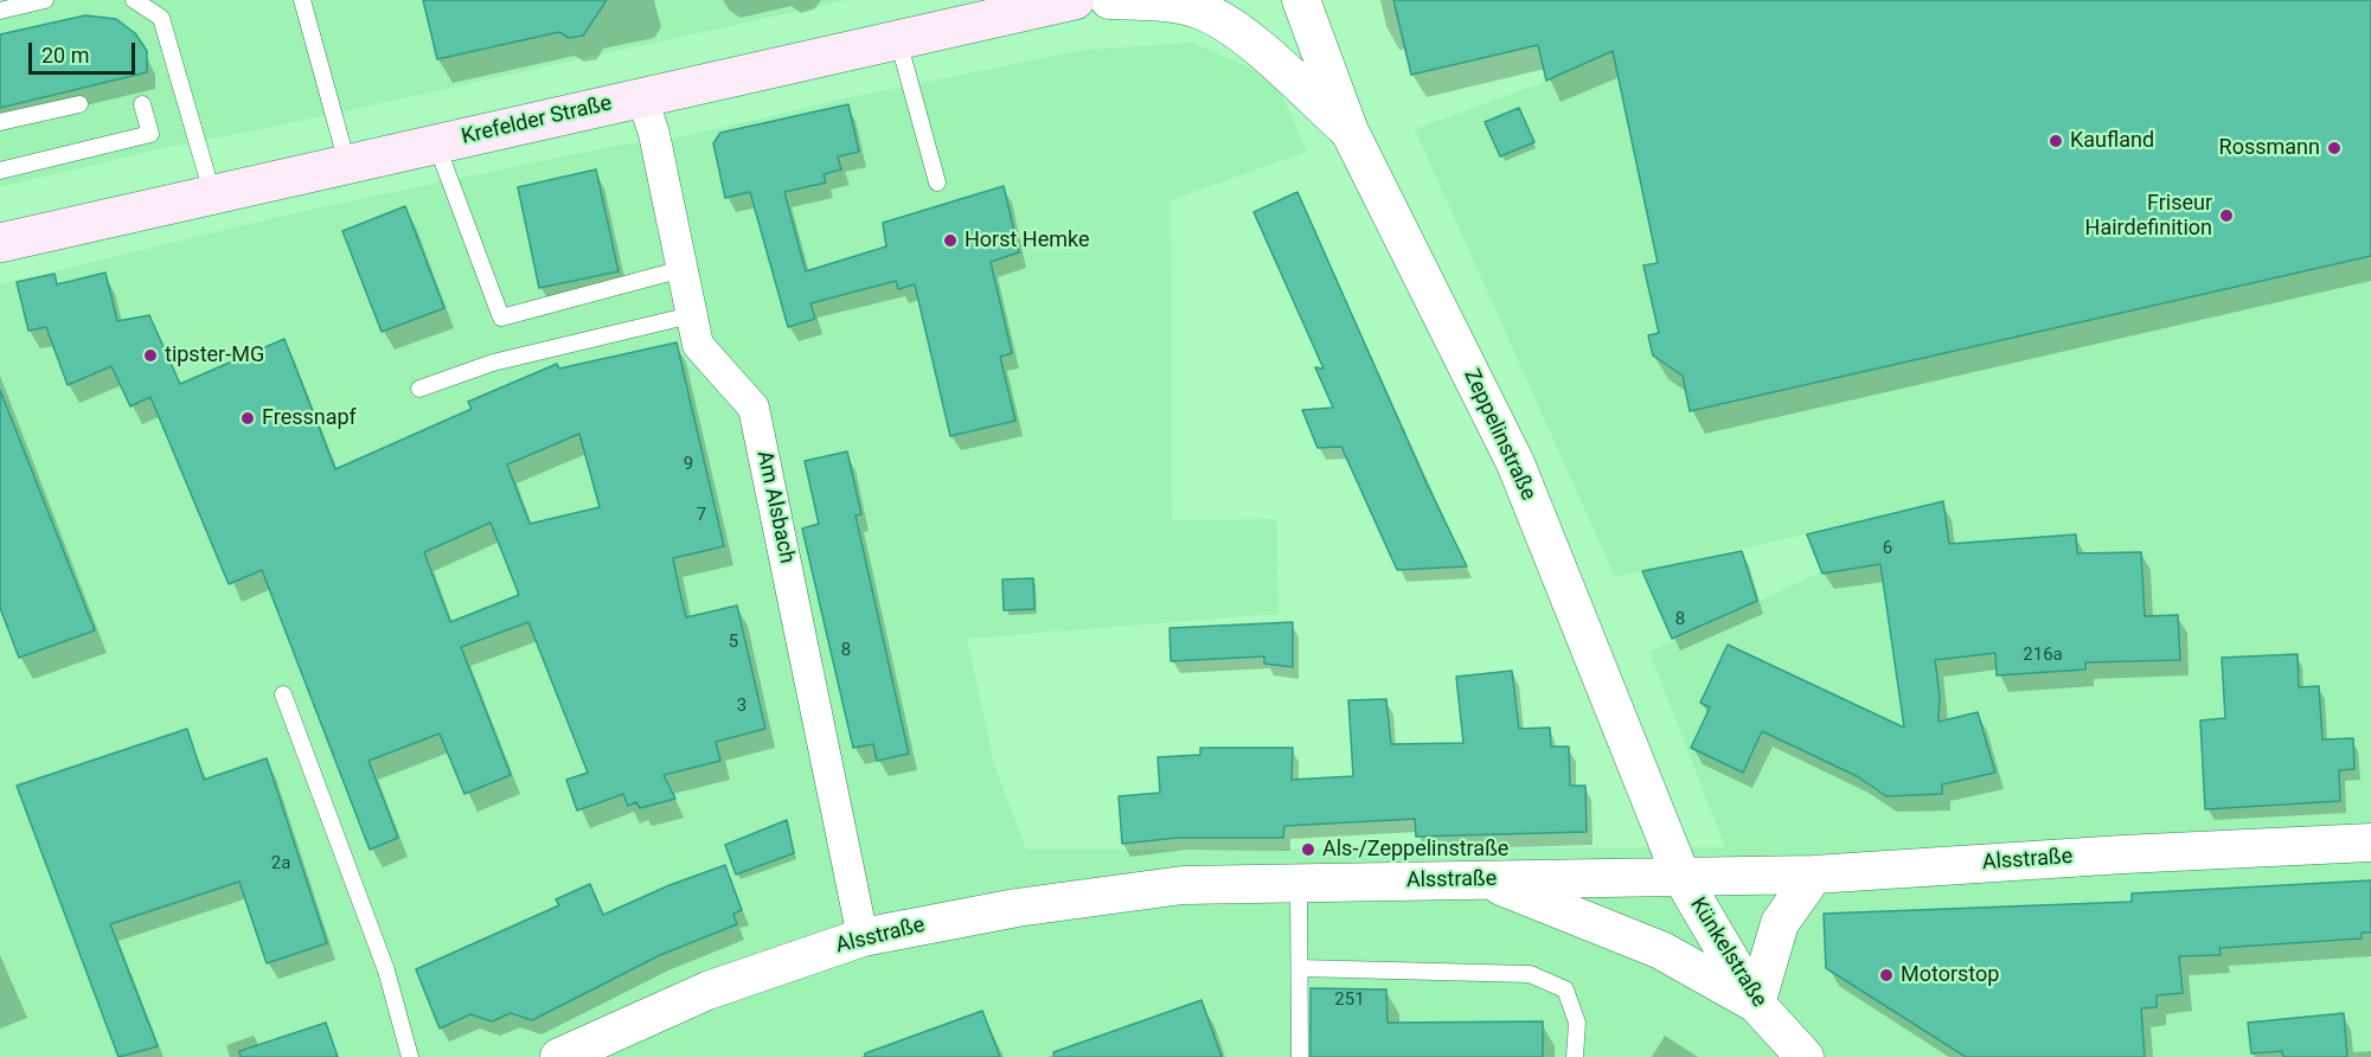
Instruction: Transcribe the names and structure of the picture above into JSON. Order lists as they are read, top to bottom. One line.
{"streets":{"main road":["Krefelder Straße"],"street":["Zeppelinstraße","Am Alsbach","Alsstraße","Künkelstraße"]},"crossings":[["Krefelder Straße","Am Alsbach"],["Zeppelinstraße","Alsstraße"],["Zeppelinstraße","Künkelstraße"],["Am Alsbach","Alsstraße"],["Alsstraße","Künkelstraße"]],"places":["Kaufland","Rossmann","Friseur Hairdefinition","Horst Hemke","tipster-MG","Fressnapf","Als-/Zeppelinstraße","Motorstop"],"house_numbers":["9","7","6","8","5","8","216a","3","2a","251"],"scale_bar":"20 m"}
